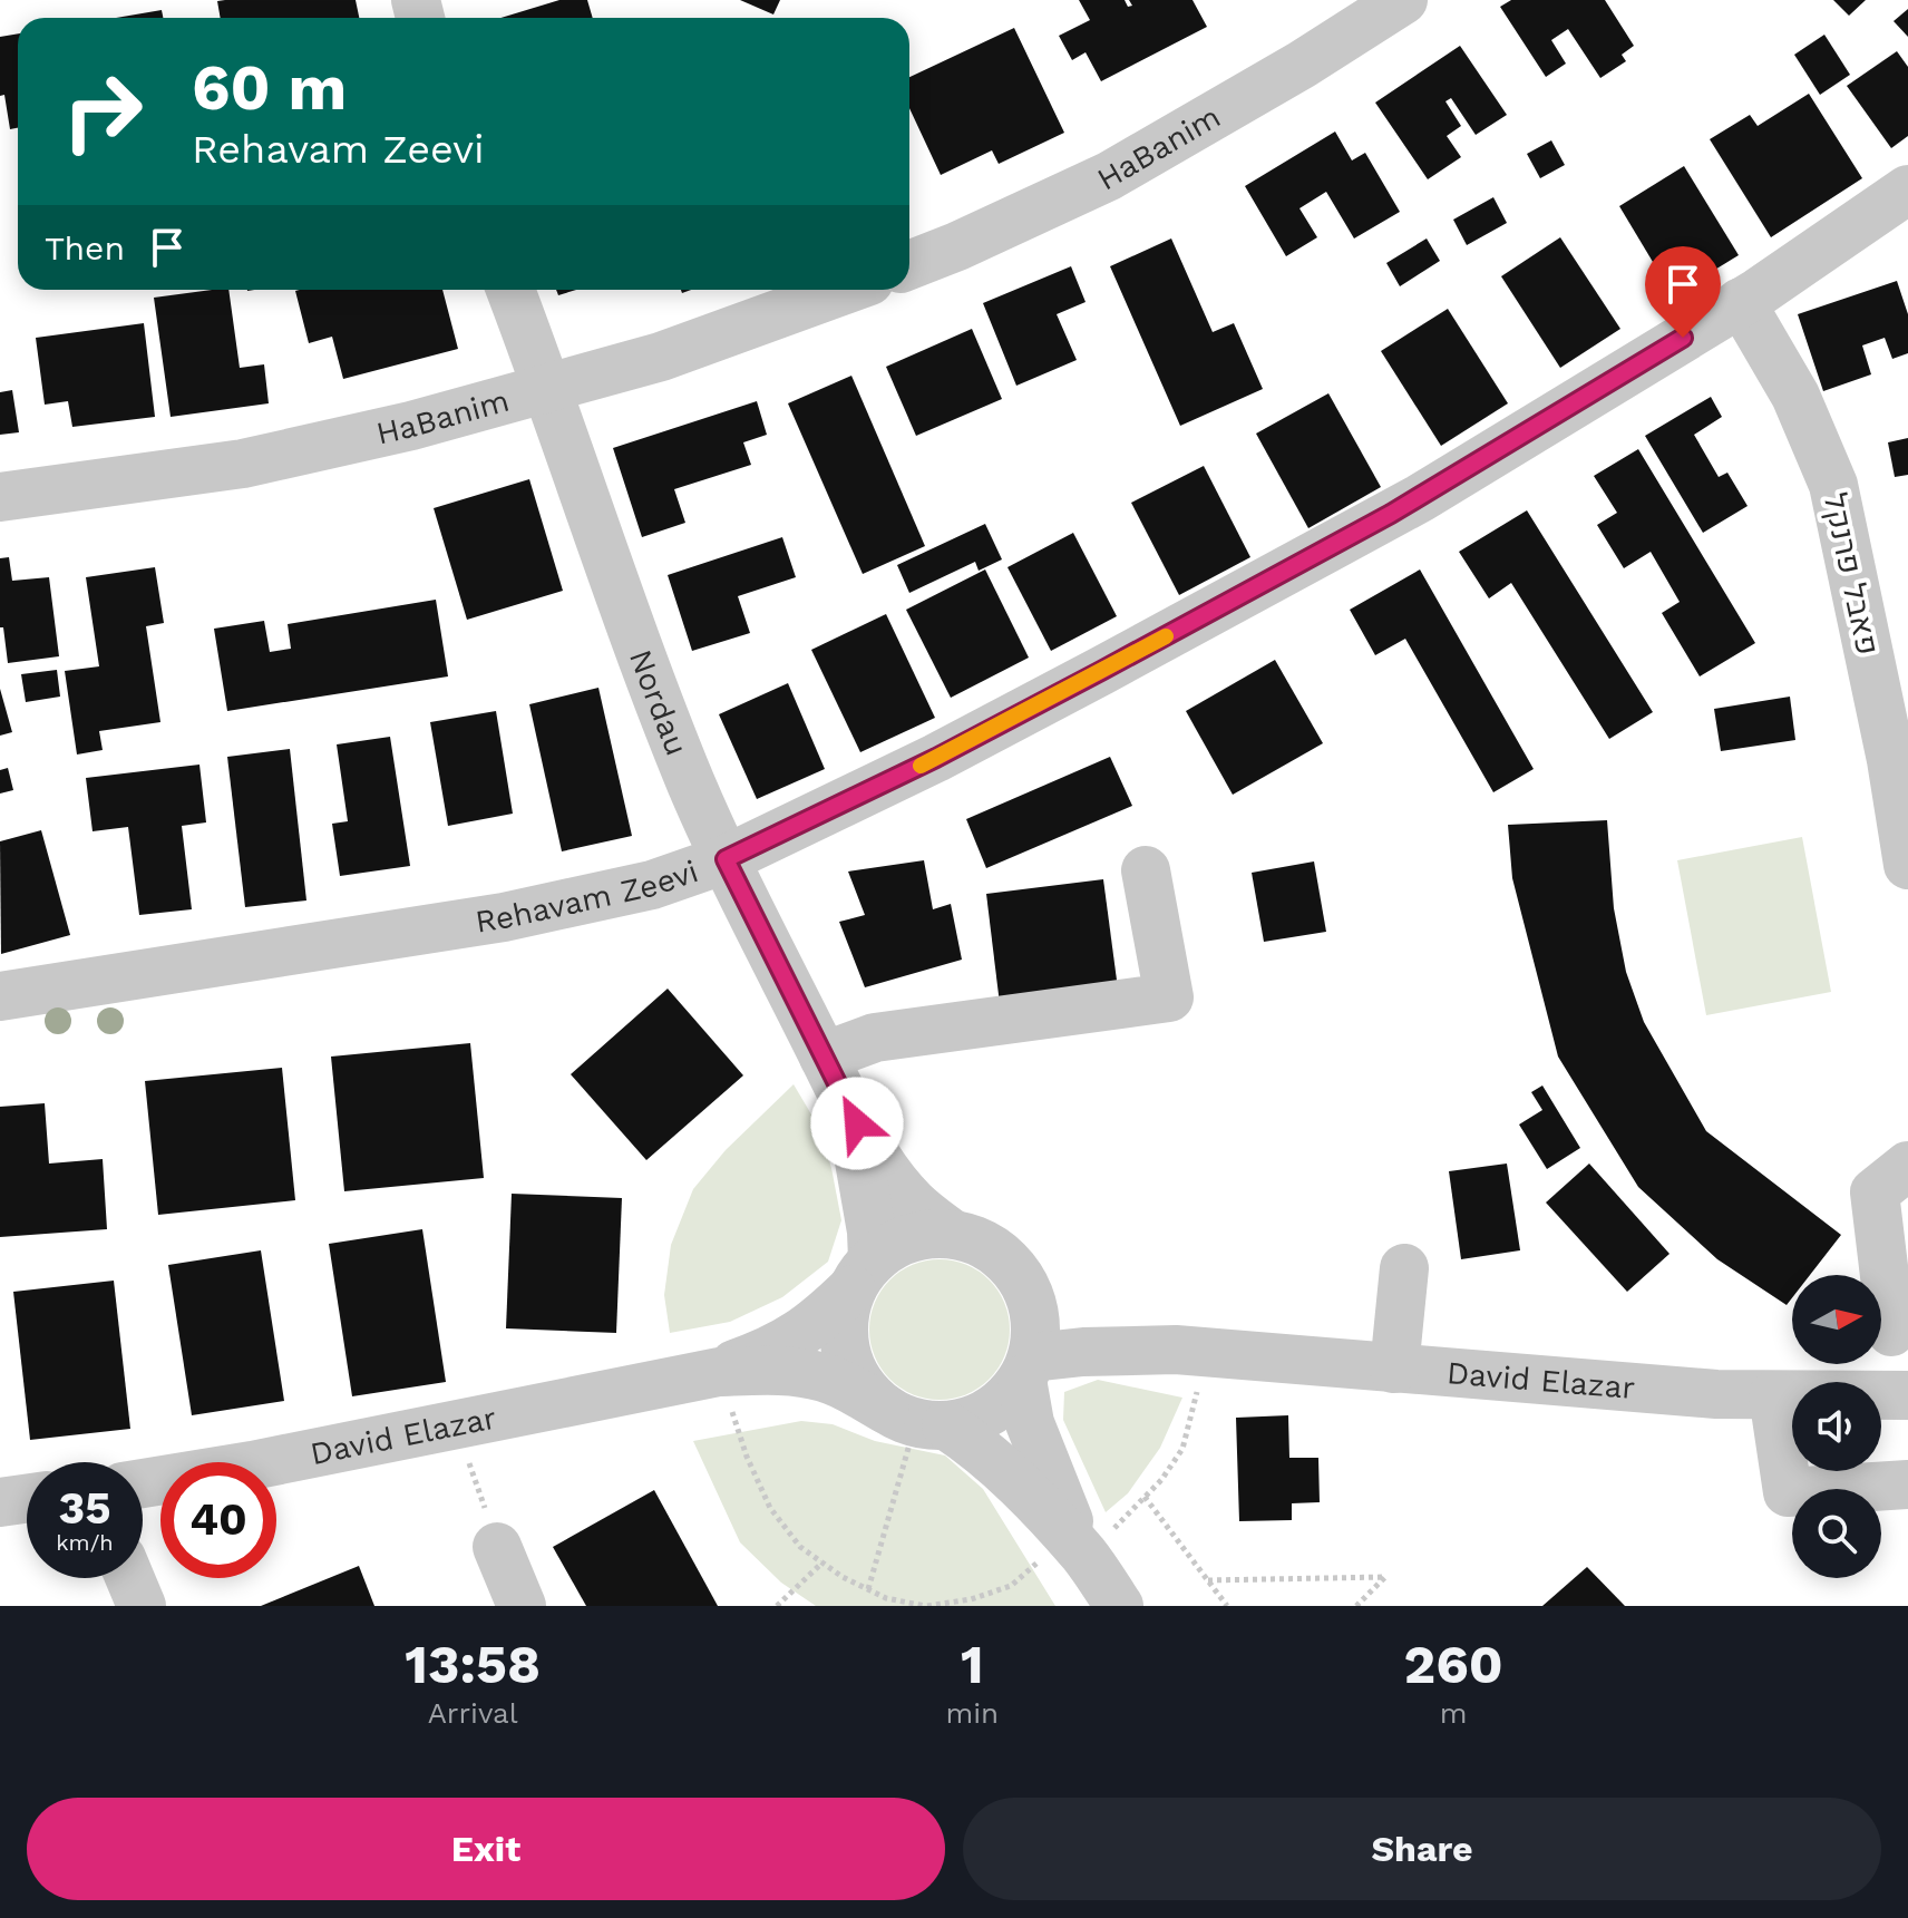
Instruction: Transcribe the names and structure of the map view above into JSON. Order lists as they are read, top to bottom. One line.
{"streets":{"street":["HaBanim","פאבל פרנקל","Nordau","Rehavam Zeevi","David Elazar"]},"crossings":[["HaBanim","Nordau"],["פאבל פרנקל","Rehavam Zeevi"],["Nordau","Rehavam Zeevi"],["Nordau","David Elazar"]],"north":"right","page":{"turn":["60 m","Rehavam Zeevi"],"then":"Then","speed":"35 km/h","limit":"40","eta":["13:58","Arrival","1","min","260","m"],"buttons":["Exit","Share"]}}
